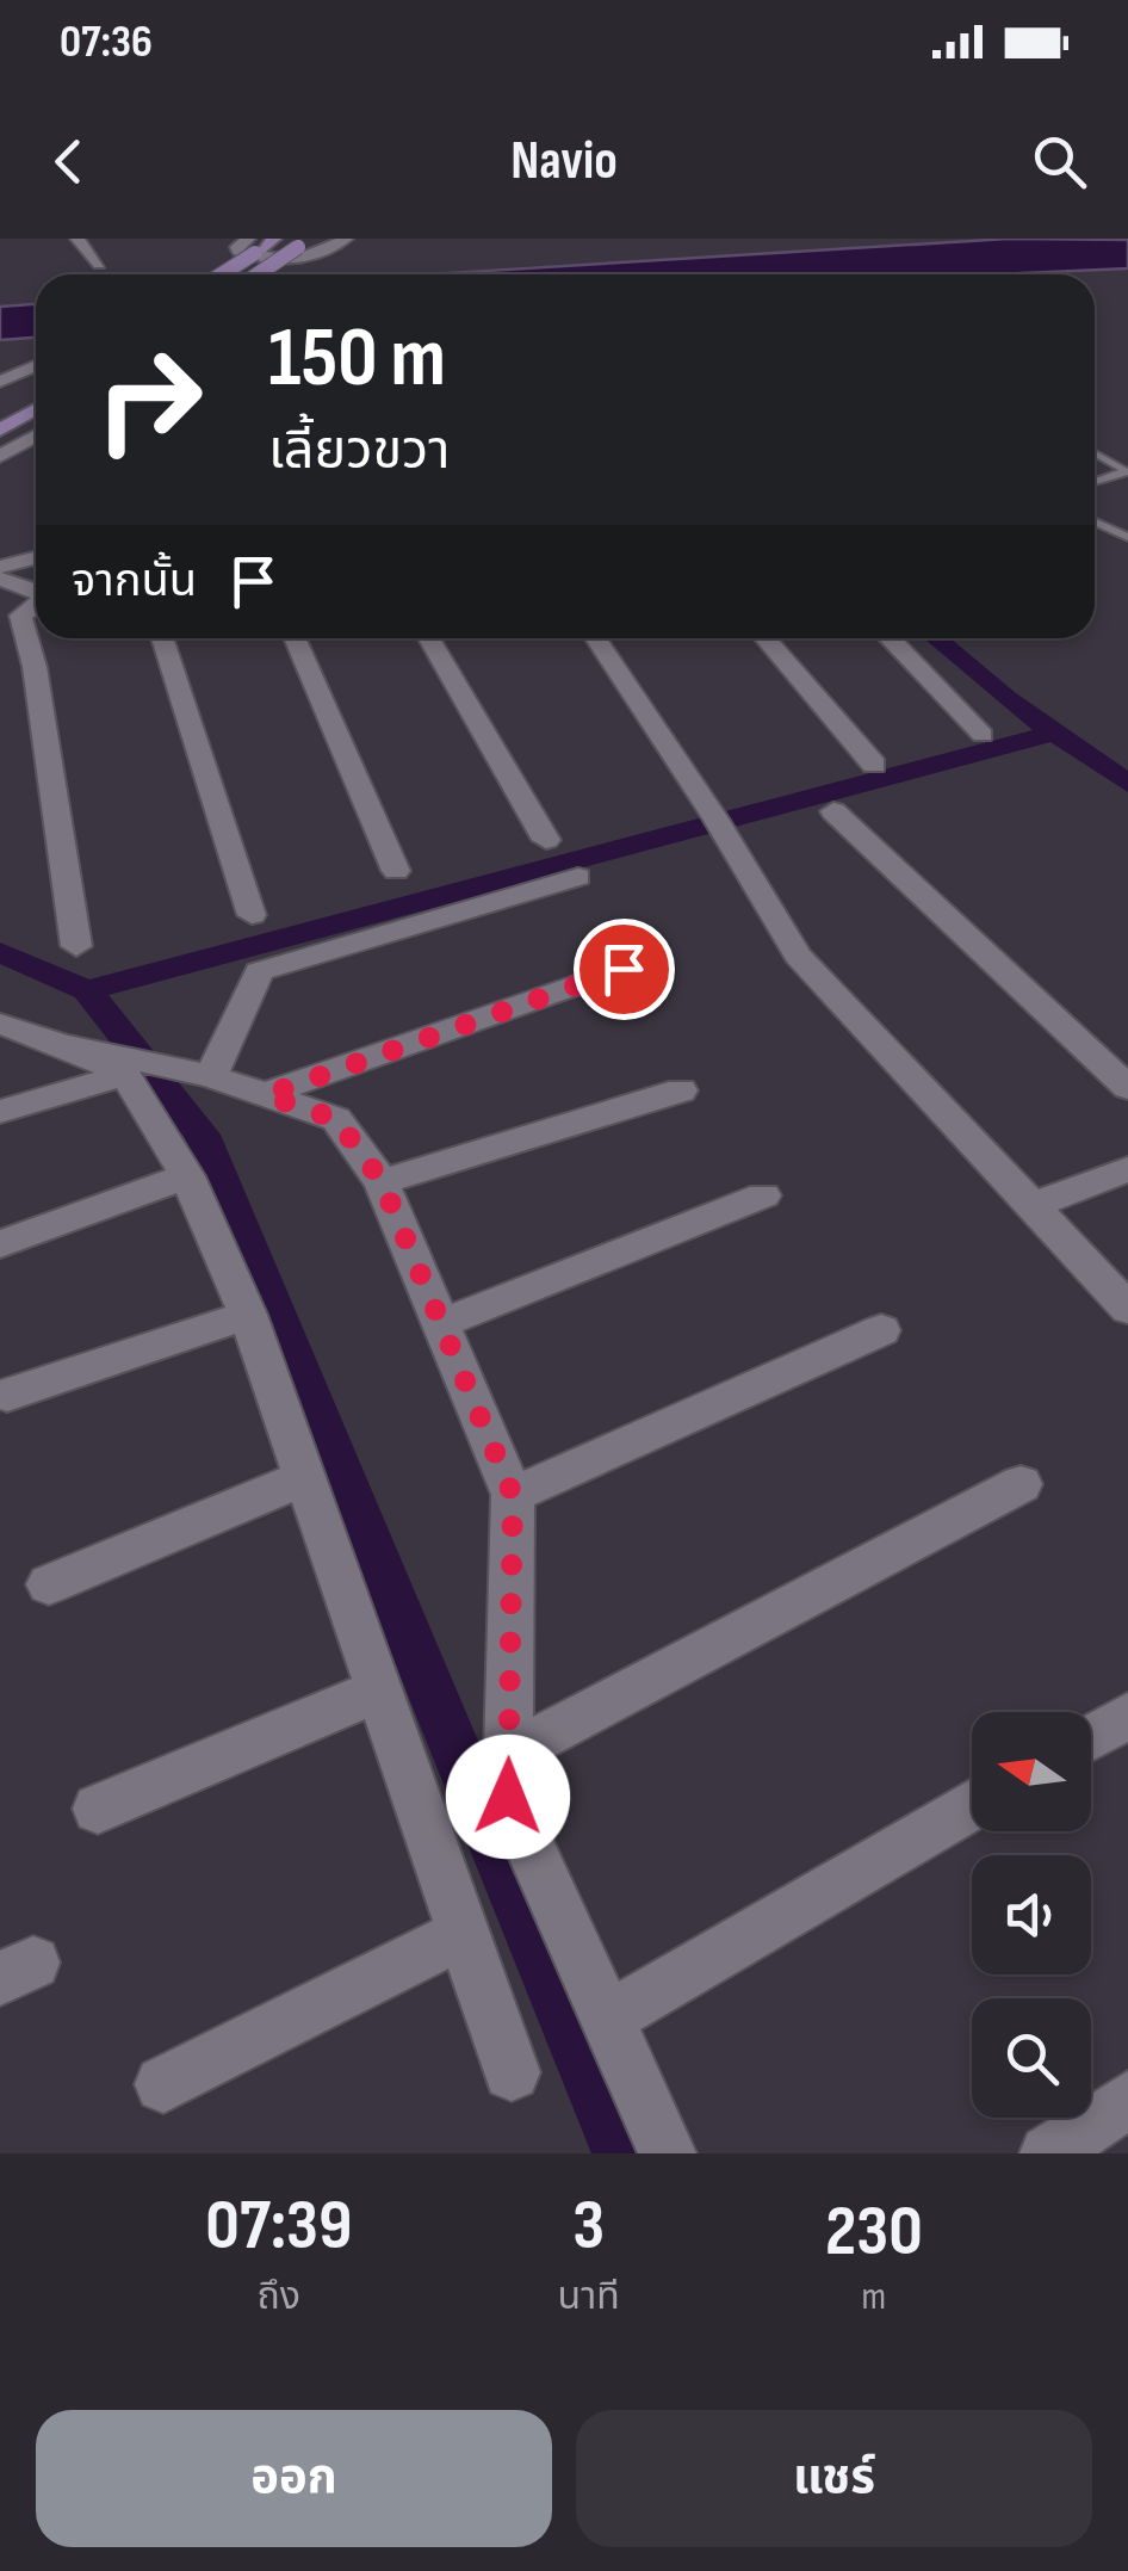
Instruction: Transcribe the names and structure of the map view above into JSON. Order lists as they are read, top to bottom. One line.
{"north":"left","page":{"status":"07:36","header":"Navio","turn":["150 m","เลี้ยวขวา"],"then":"จากนั้น","eta":["07:39","ถึง","3","นาที","230","m"],"buttons":["ออก","แชร์"]}}
